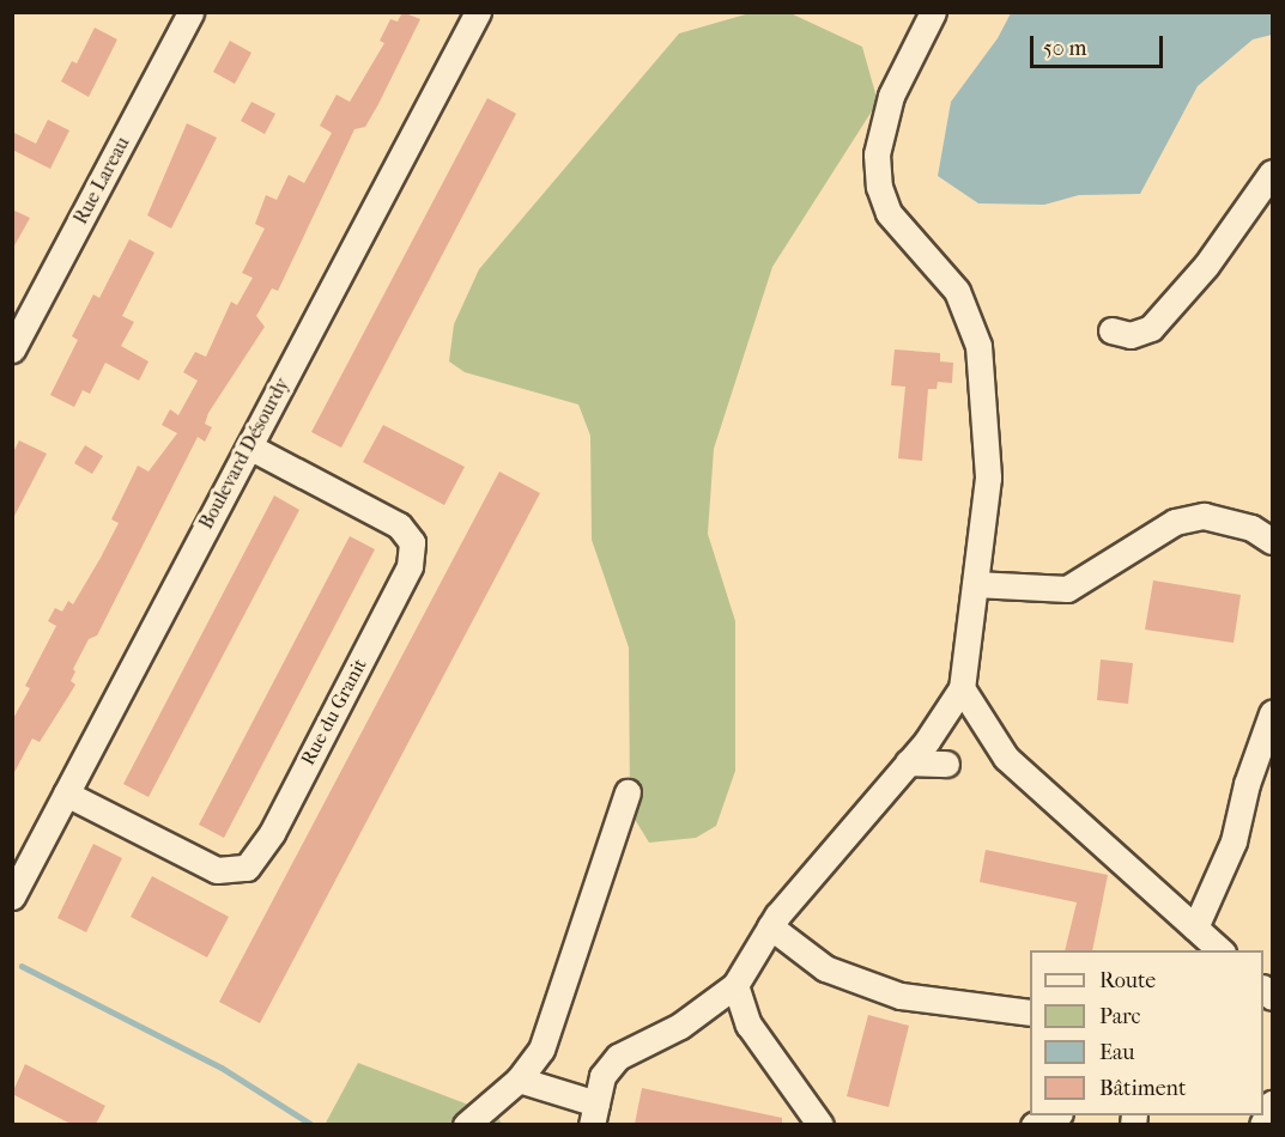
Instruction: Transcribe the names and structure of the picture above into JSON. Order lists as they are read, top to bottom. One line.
{"streets":{"street":["Rue Lareau","Boulevard Désourdy","Rue du Granit"]},"crossings":[["Boulevard Désourdy","Rue du Granit"]],"legend":["Route","Parc","Eau","Bâtiment"],"scale_bar":"50 m"}
